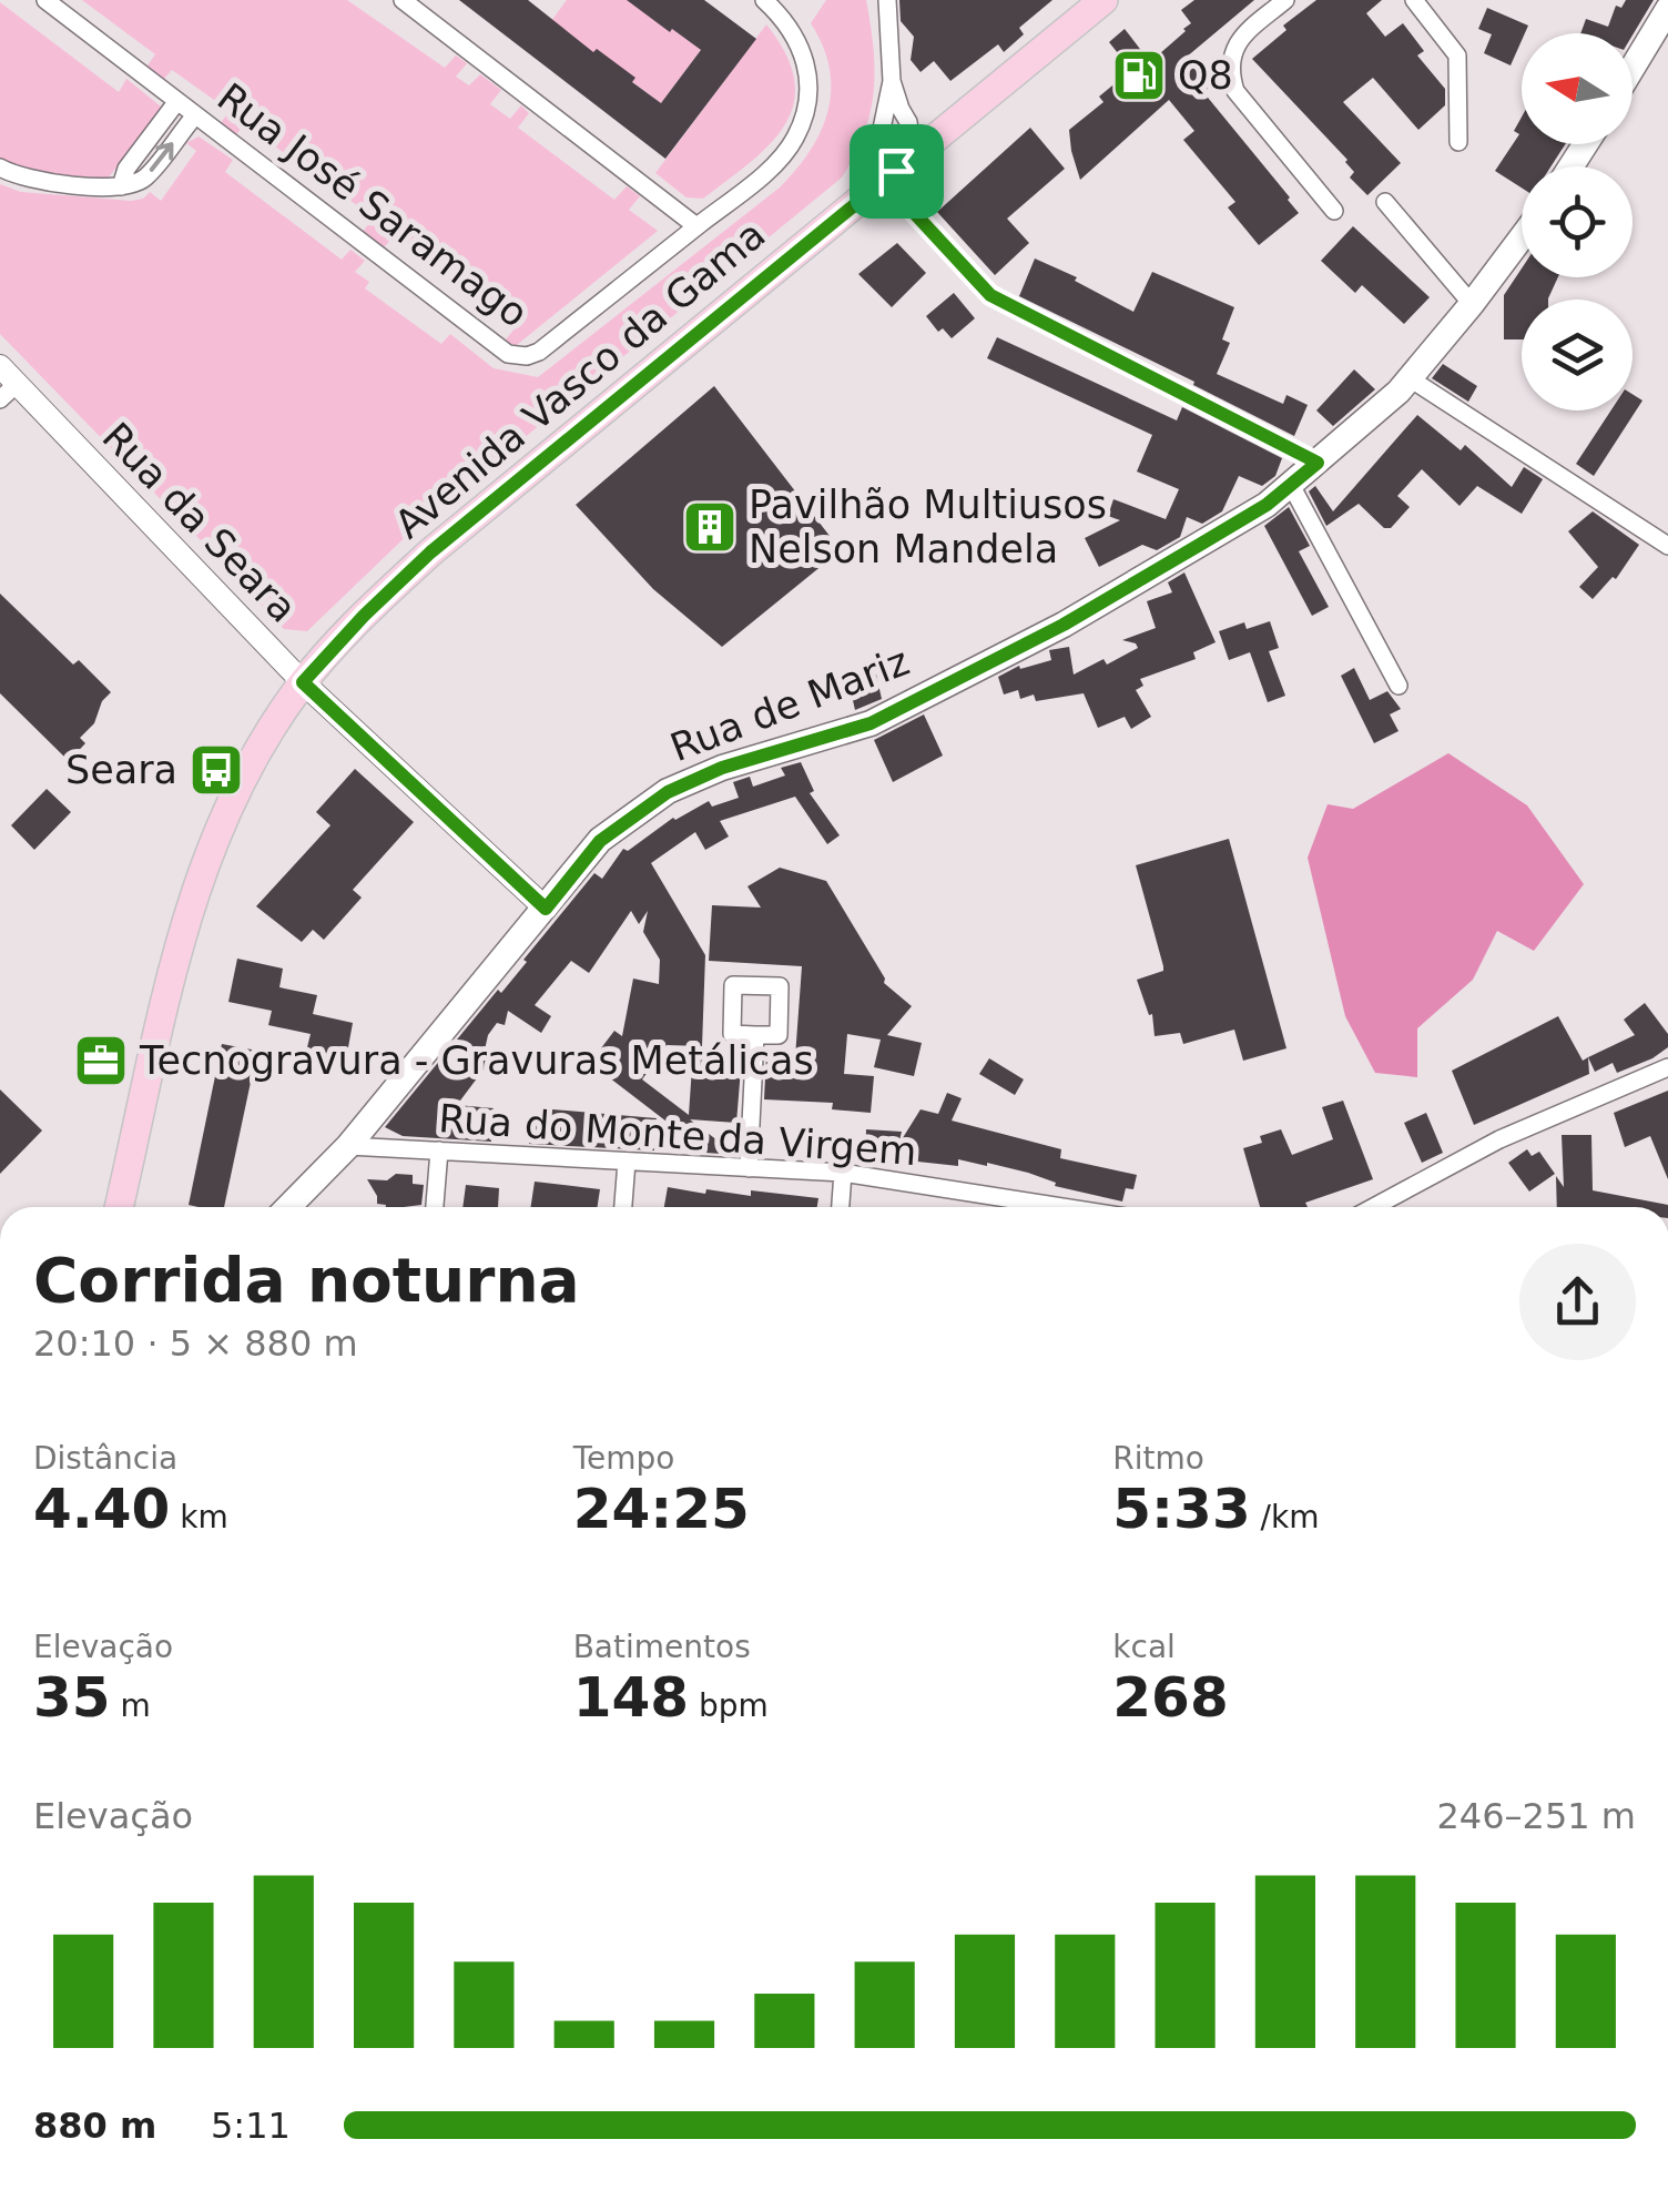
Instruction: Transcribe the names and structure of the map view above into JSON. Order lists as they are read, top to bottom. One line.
{"streets":{"main road":["Avenida Vasco da Gama","Rua de Mariz"],"street":["Rua José Saramago","Rua da Seara","Rua do Monte da Virgem"]},"crossings":[["Avenida Vasco da Gama","Rua da Seara"],["Rua da Seara","Rua de Mariz"],["Rua de Mariz","Rua do Monte da Virgem"]],"places":{"fuel station":["Q8"],"building":["Pavilhão Multiusos Nelson Mandela"],"bus stop":["Seara"],"office":["Tecnogravura - Gravuras Metálicas"]},"north":"left","page":{"heading":["Corrida noturna","20:10 · 5 × 880 m"],"stats":[["Distância","4.40 km"],["Tempo","24:25"],["Ritmo","5:33 /km"],["Elevação","35 m"],["Batimentos","148 bpm"],["kcal","268"]],"chart":["Elevação","246–251 m"],"list":[{"name":"880 m","note":"5:11"}]}}
